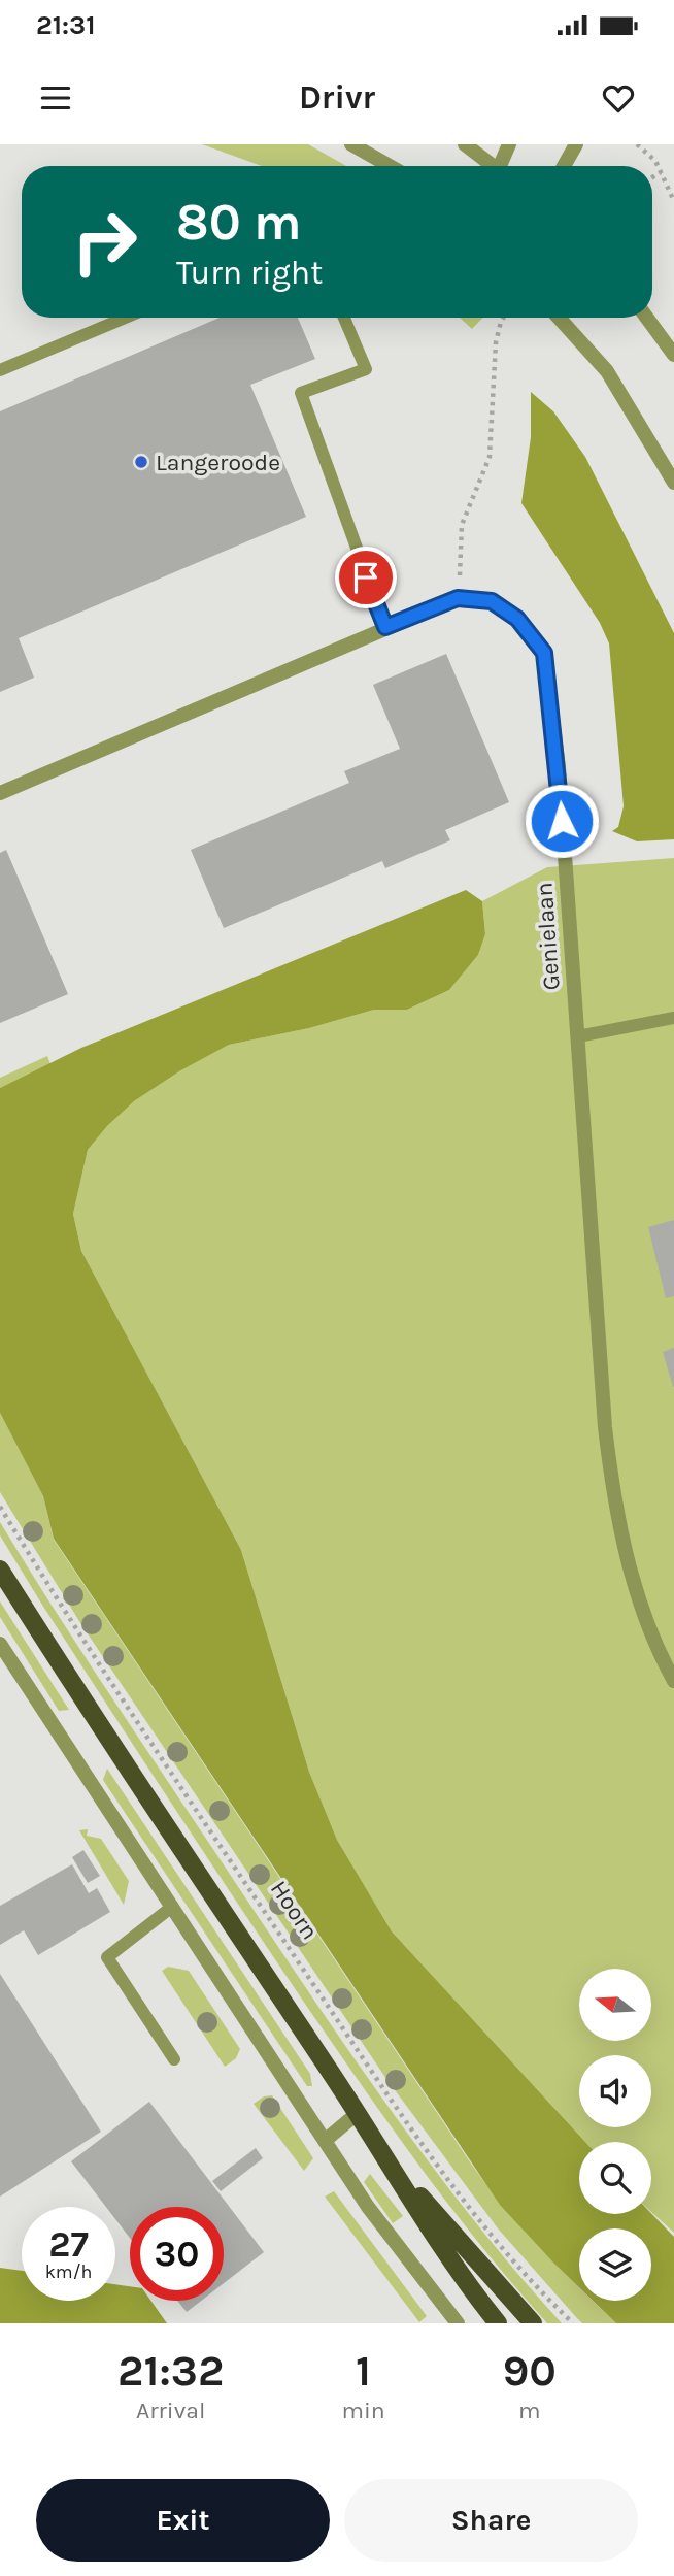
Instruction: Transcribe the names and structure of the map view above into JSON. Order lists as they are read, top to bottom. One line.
{"streets":{"street":["Genielaan"],"path":["Hoorn"]},"places":["Langeroode"],"north":"left","page":{"status":"21:31","header":"Drivr","turn":["80 m","Turn right"],"speed":"27 km/h","limit":"30","eta":["21:32","Arrival","1","min","90","m"],"buttons":["Exit","Share"]}}
